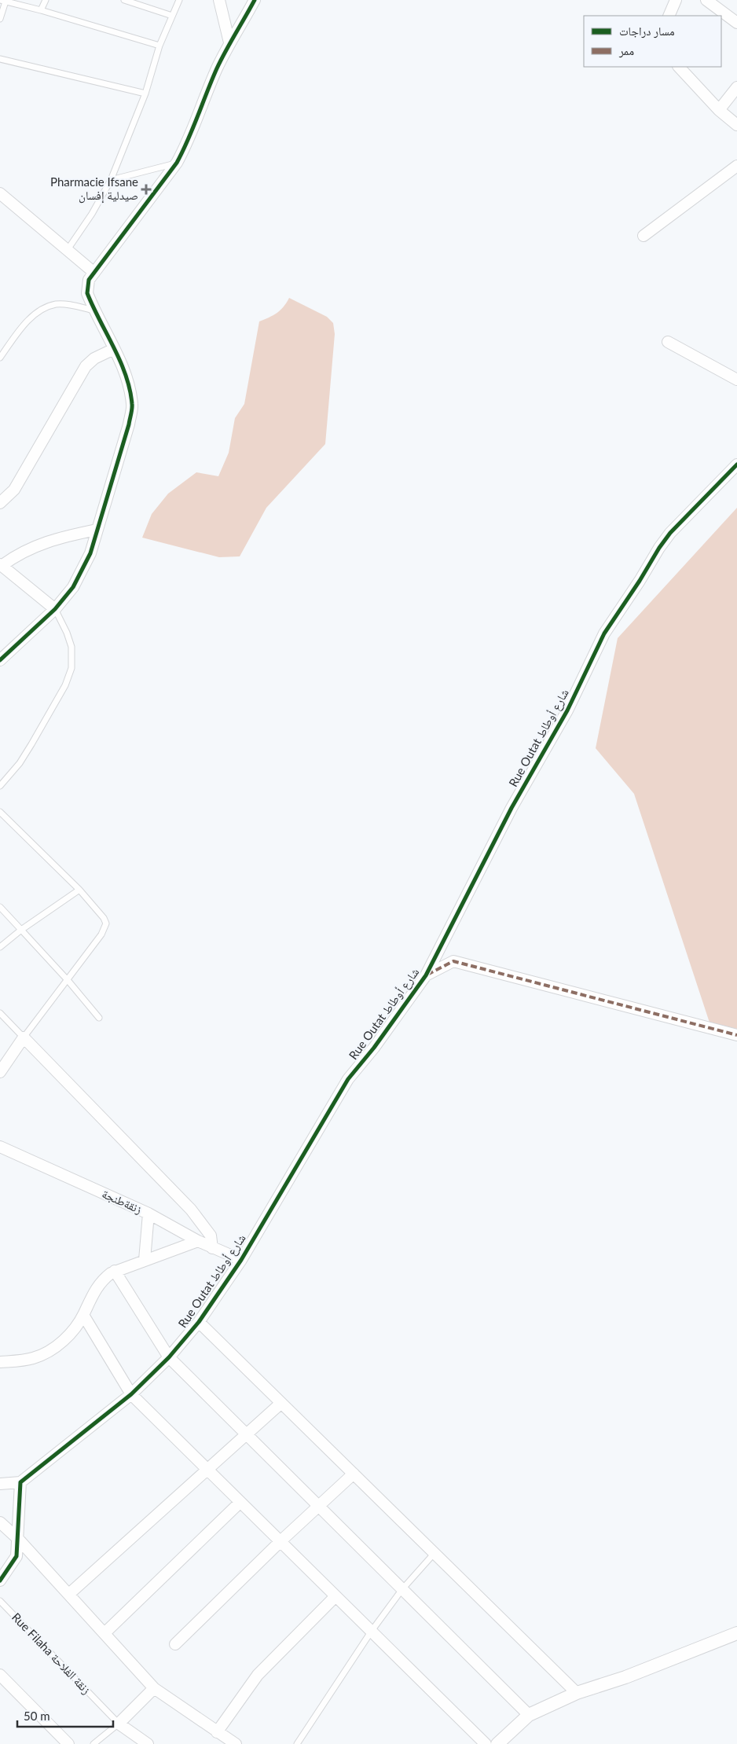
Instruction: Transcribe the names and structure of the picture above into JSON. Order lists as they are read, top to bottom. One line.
{"streets":{"street":["Rue Outat شارع أوطاط","زنقةطنجة"],"lane":["Rue Filaha زنقة الفلاحة"]},"crossings":[["Rue Outat شارع أوطاط","زنقةطنجة"]],"places":{"health":["Pharmacie Ifsane صيدلية إفسان"]},"legend":["مسار دراجات","ممر"],"scale_bar":"50 m"}
